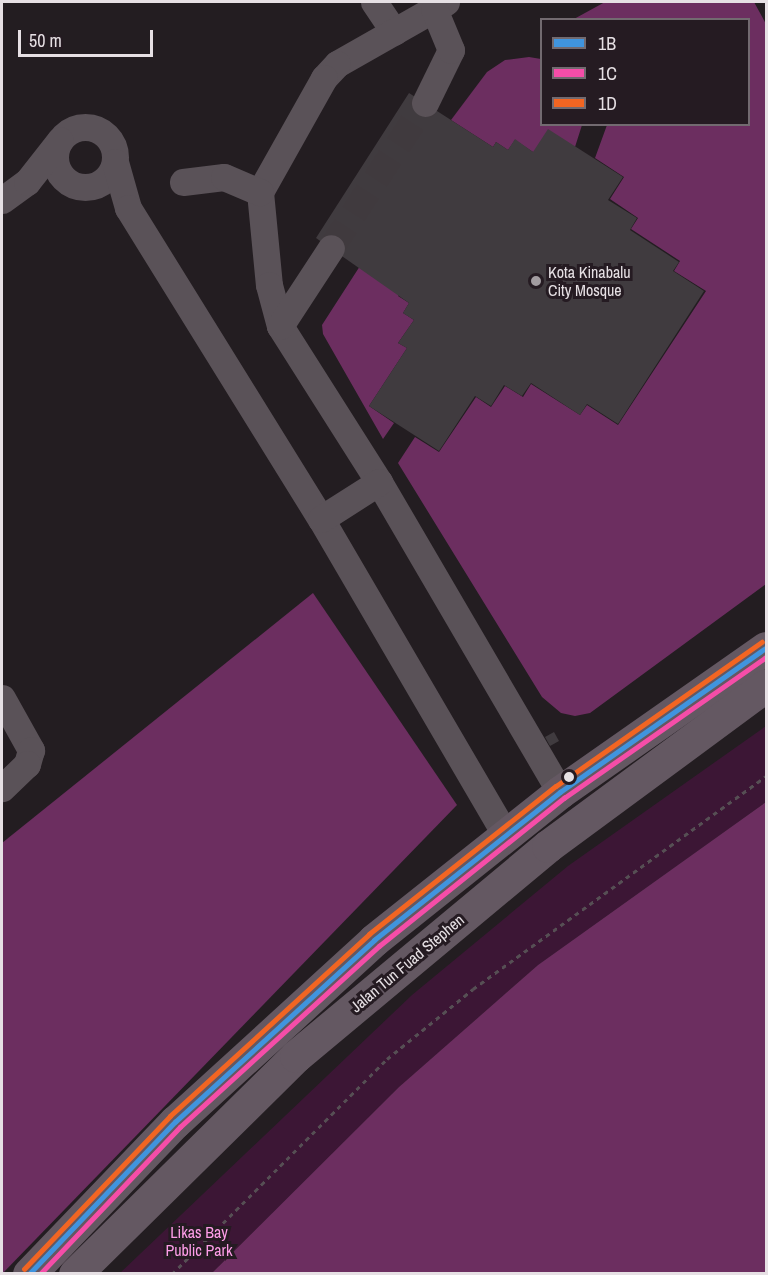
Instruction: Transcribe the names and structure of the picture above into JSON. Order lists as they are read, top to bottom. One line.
{"streets":{"highway":["Jalan Tun Fuad Stephen"]},"parks":["Likas Bay Public Park"],"places":["Kota Kinabalu City Mosque"],"lines":["transit line 1D","transit line 1B","transit line 1C"],"legend":["1B","1C","1D"],"scale_bar":"50 m"}
